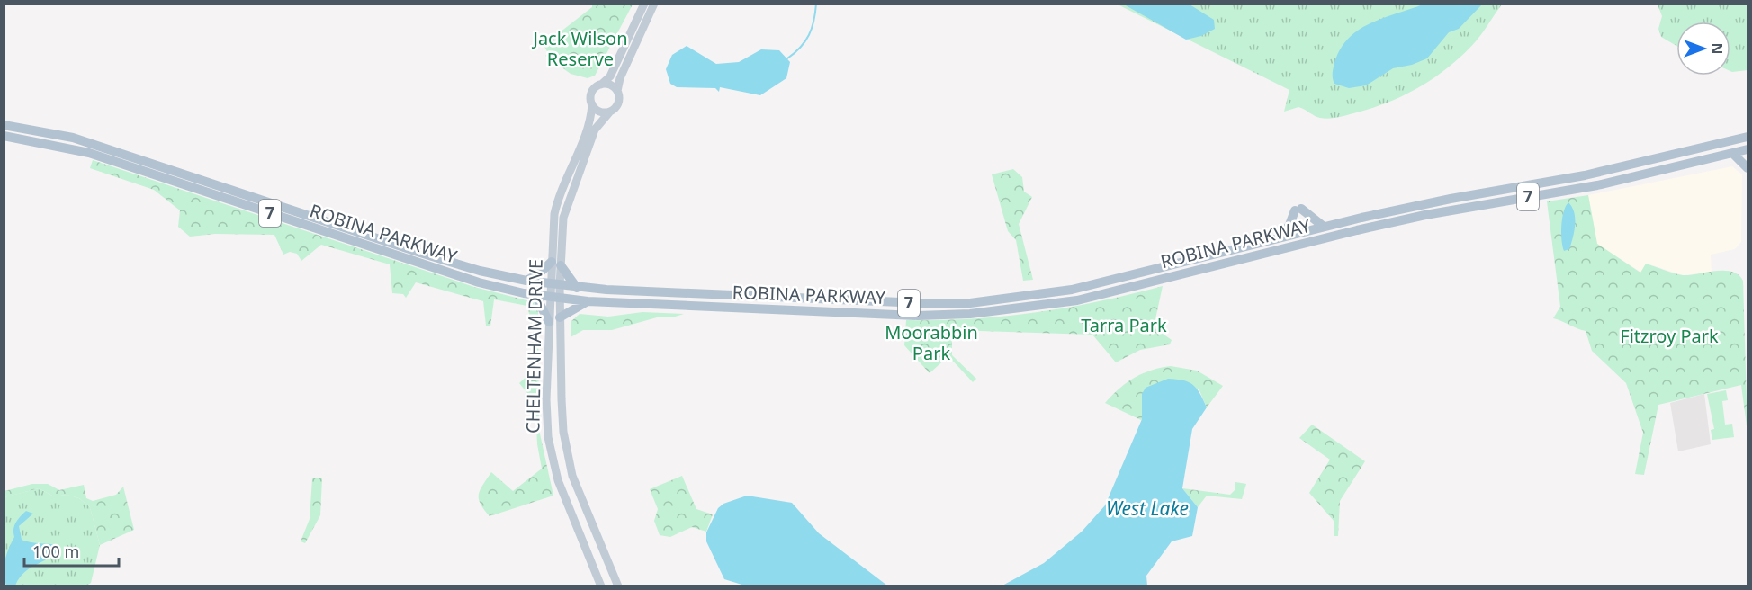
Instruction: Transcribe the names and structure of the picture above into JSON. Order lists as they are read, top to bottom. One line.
{"streets":{"main road":["7","ROBINA PARKWAY","CHELTENHAM DRIVE"]},"crossings":[["ROBINA PARKWAY","CHELTENHAM DRIVE"]],"water":["West Lake"],"parks":["Jack Wilson Reserve","Tarra Park","Moorabbin Park","Fitzroy Park"],"scale_bar":"100 m","north":"right"}
